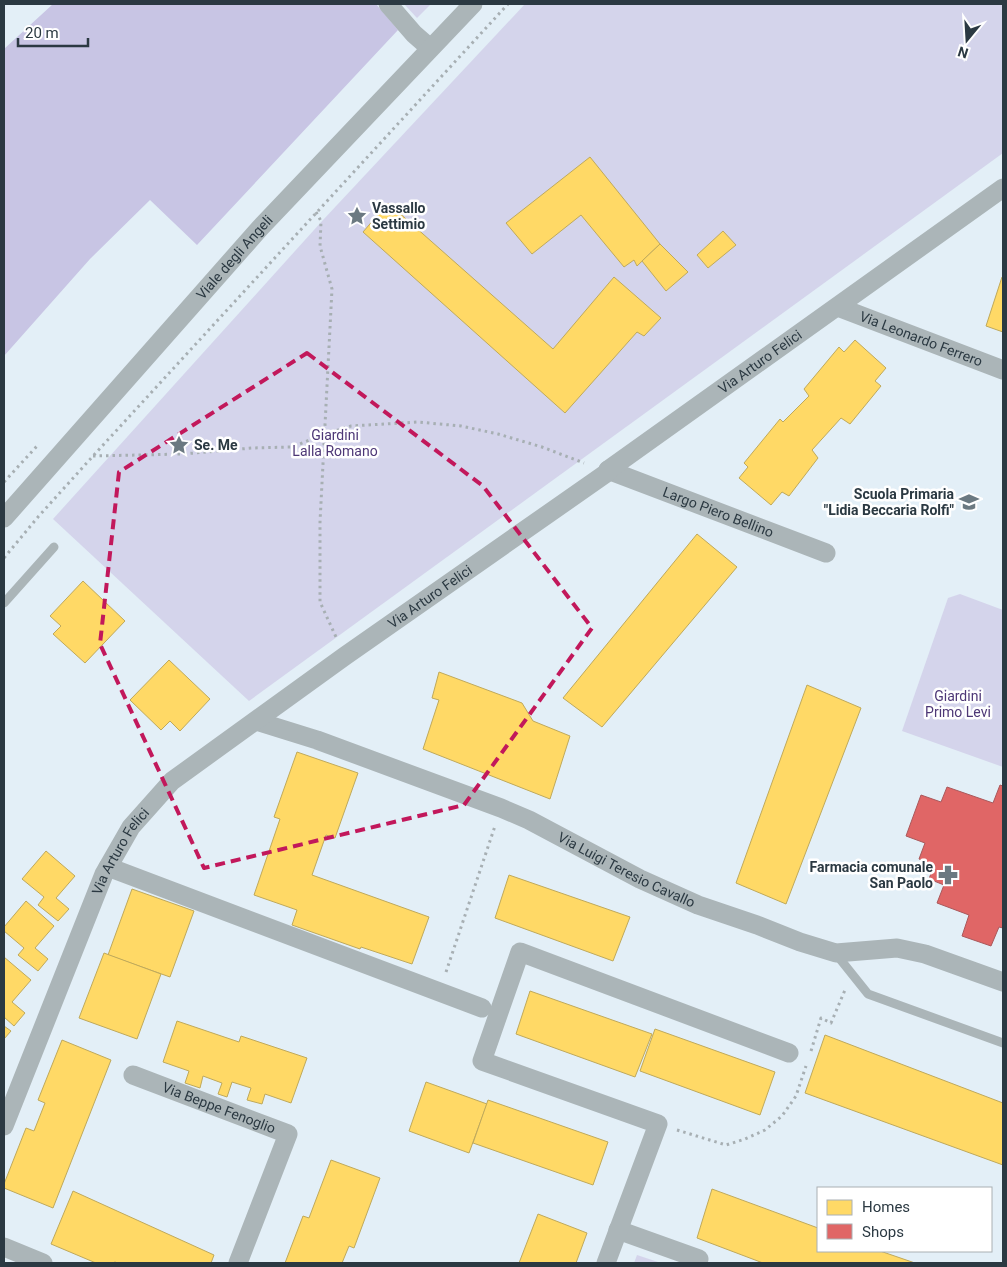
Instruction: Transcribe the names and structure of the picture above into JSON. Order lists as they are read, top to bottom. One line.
{"streets":{"street":["Viale degli Angeli","Via Leonardo Ferrero","Via Arturo Felici","Largo Piero Bellino","Via Luigi Teresio Cavallo","Via Beppe Fenoglio"]},"crossings":[["Via Leonardo Ferrero","Via Arturo Felici"],["Via Arturo Felici","Largo Piero Bellino"],["Via Arturo Felici","Via Luigi Teresio Cavallo"]],"parks":["Giardini Lalla Romano","Giardini Primo Levi"],"places":{"place":["Vassallo Settimio","Se. Me"],"school or university":["Scuola Primaria \"Lidia Beccaria Rolfi\""],"pharmacy":["Farmacia comunale San Paolo"]},"legend":["Homes","Shops"],"scale_bar":"20 m","north":"bottom"}
